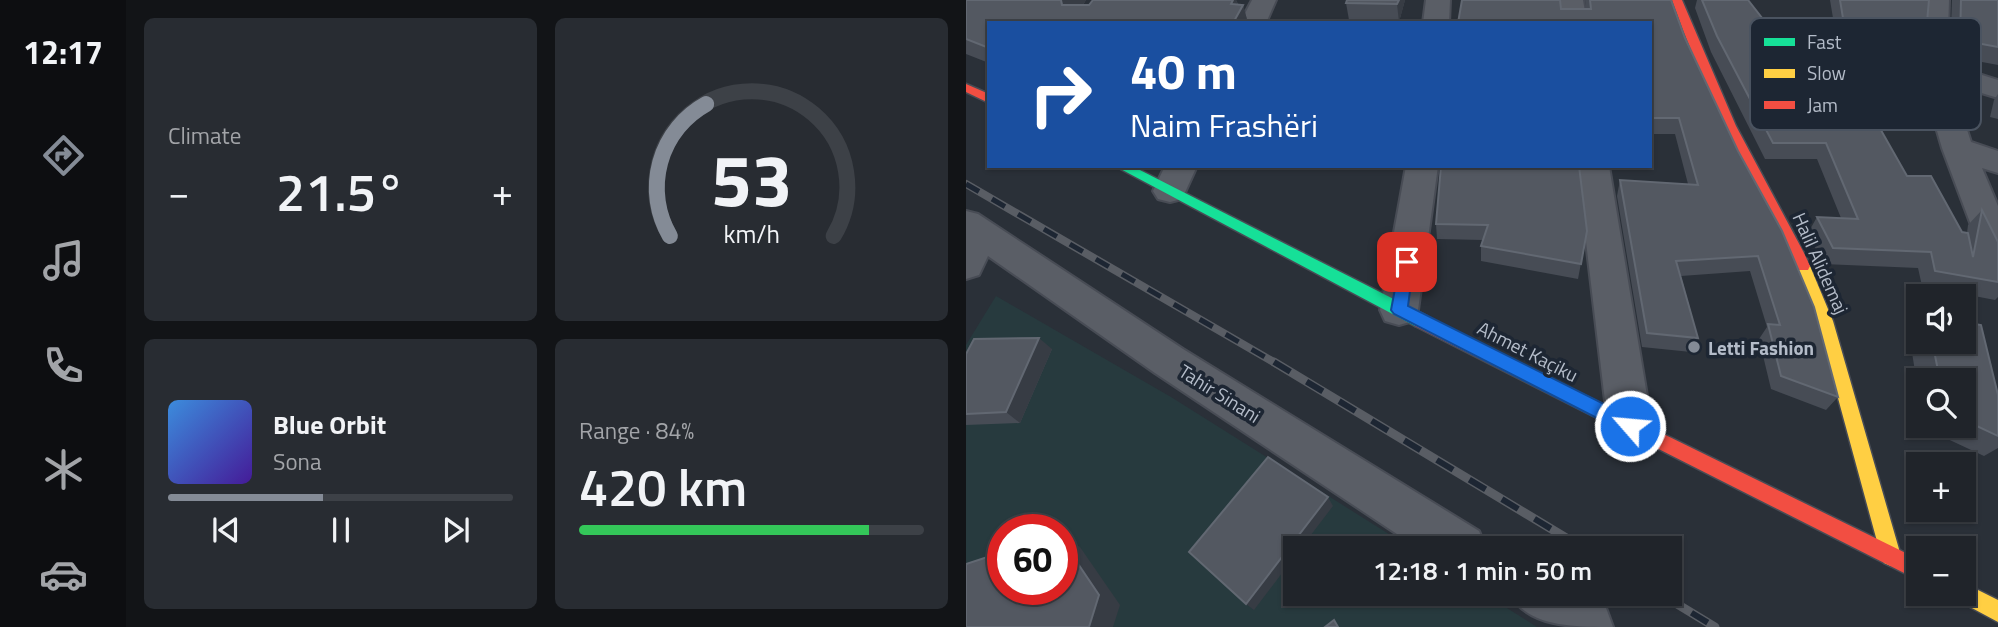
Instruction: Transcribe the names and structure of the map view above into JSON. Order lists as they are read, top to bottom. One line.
{"streets":{"main road":["Halil Alidemaj","Ahmet Kaçiku"],"street":["Tahir Sinani"]},"crossings":[["Halil Alidemaj","Ahmet Kaçiku"]],"places":["Letti Fashion"],"legend":["Fast","Slow","Jam"],"page":{"tabs":"12:17","tile":["Climate",["Range · 84%","420 km"]],"turn":["40 m","Naim Frashëri"],"heat":["−","21.5°","+"],"map_buttons":["+","−"],"song":["Blue Orbit","Sona"],"limit":"60","trip":"12:18 · 1 min · 50 m","gauge":["53","km/h"]}}
